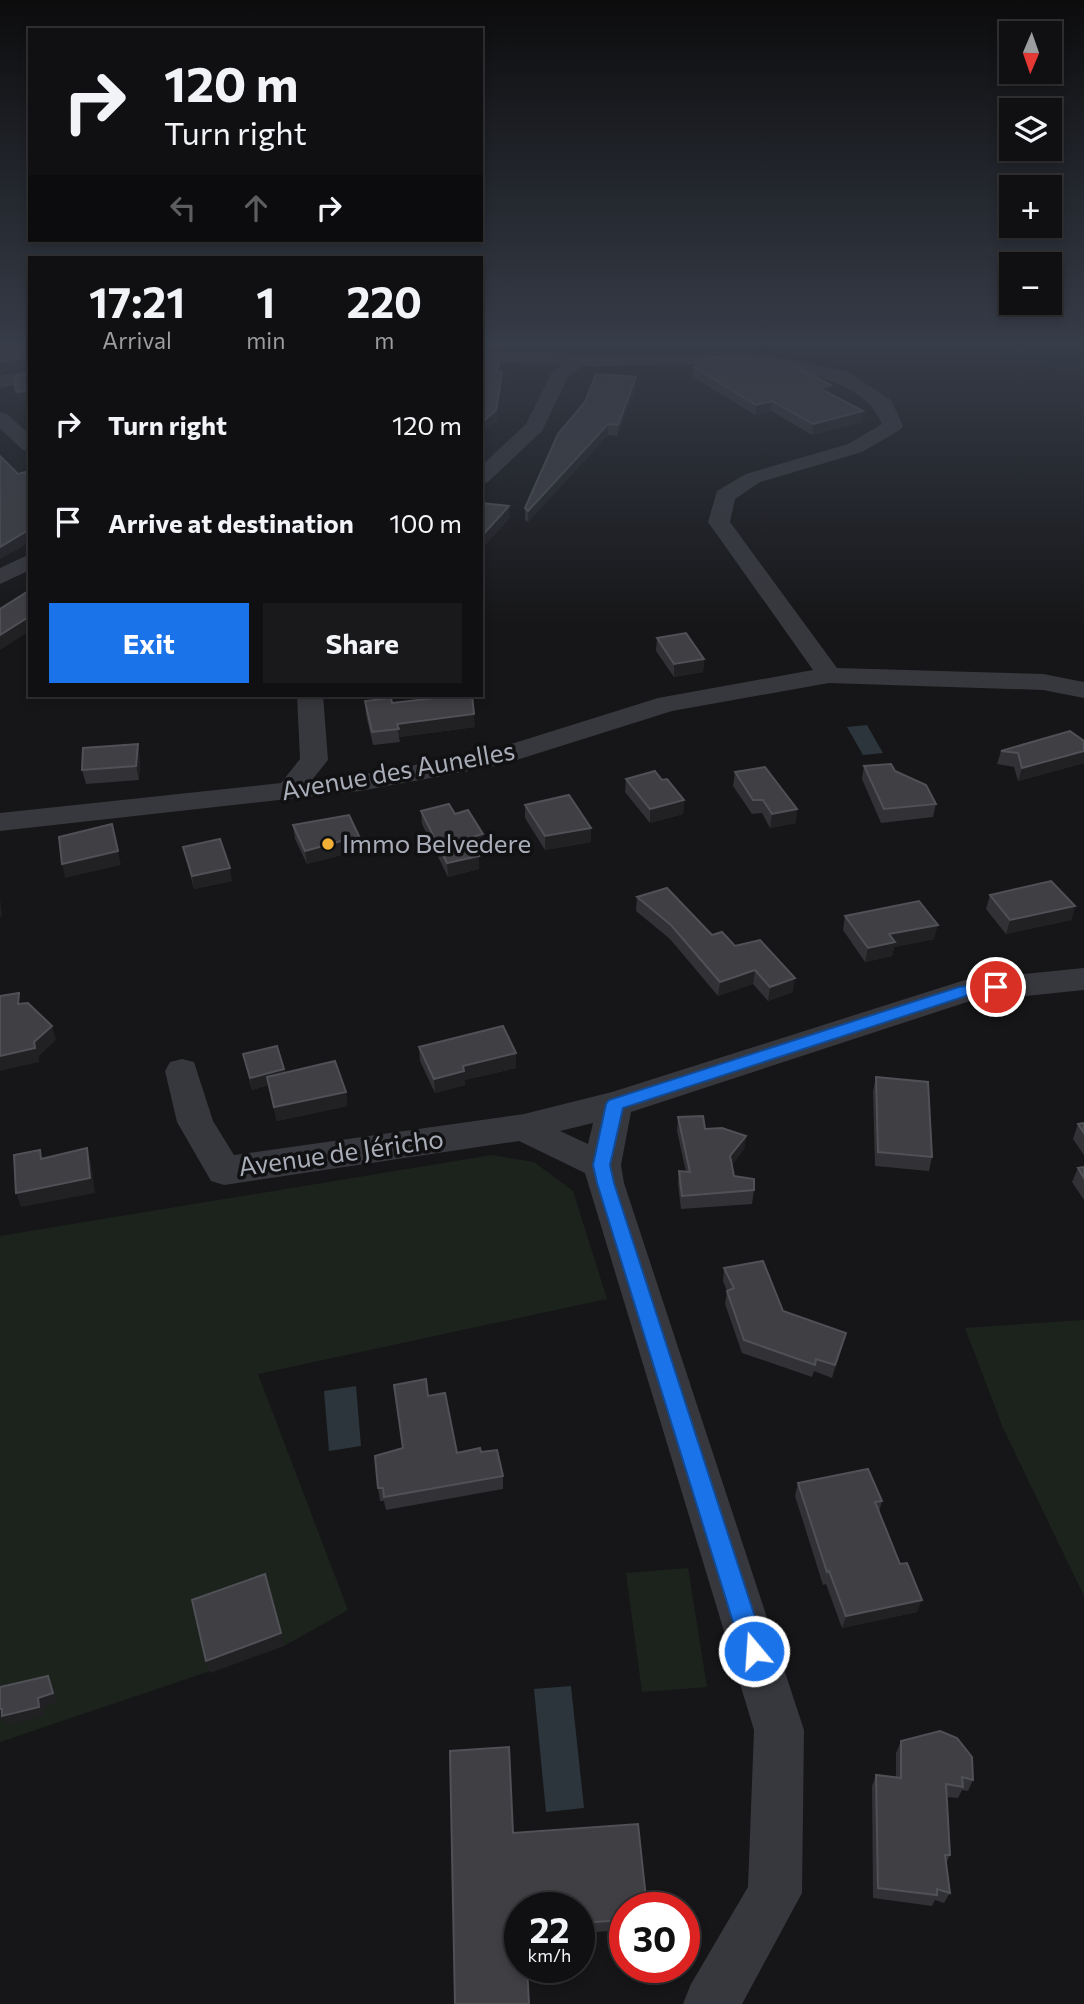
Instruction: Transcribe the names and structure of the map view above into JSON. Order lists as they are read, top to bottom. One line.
{"streets":{"street":["Avenue des Aunelles","Avenue de Jéricho"]},"places":["Immo Belvedere"],"north":"bottom","page":{"map_buttons":["+","−"],"turn":["120 m","Turn right"],"eta":["17:21","Arrival","1","min","220","m"],"list":[{"name":"Turn right","value":"120 m"},{"name":"Arrive at destination","value":"100 m"}],"buttons":["Exit","Share"],"speed":"22 km/h","limit":"30"}}
